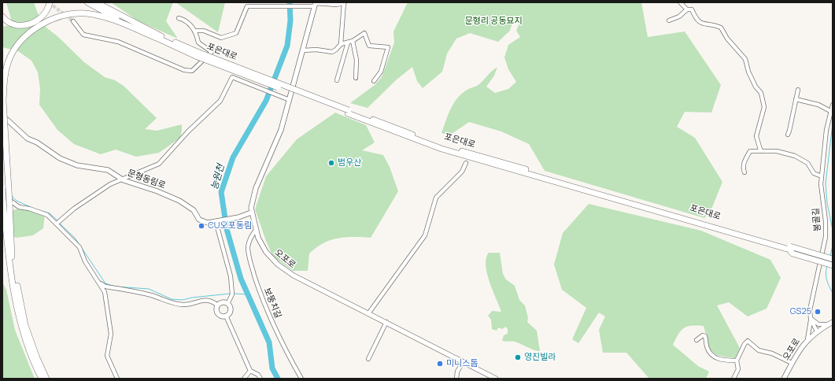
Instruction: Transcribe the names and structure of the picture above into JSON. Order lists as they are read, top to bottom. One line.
{"streets":{"highway":["포은대로"],"street":["문형동림로","봉골길","오포로","보뚱치길"]},"crossings":[["봉골길","오포로"],["오포로","보뚱치길"]],"water":["능원천"],"parks":["문형리 공동묘지"],"places":["범우산","CU오포동림","GS25","영진빌라","미니스톱"]}
